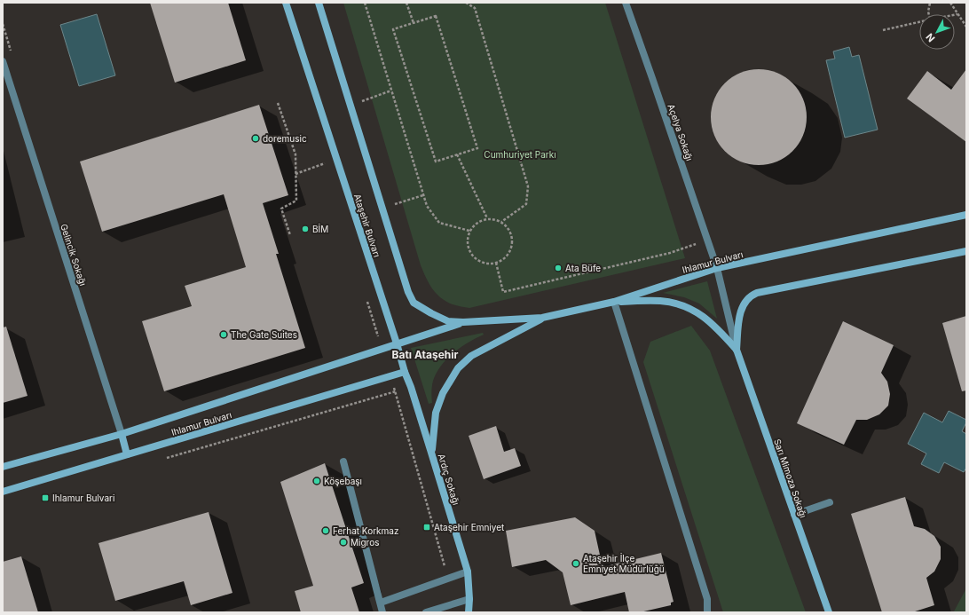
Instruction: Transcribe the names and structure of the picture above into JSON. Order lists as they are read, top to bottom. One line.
{"streets":{"main road":["Ataşehir Bulvarı","Gelincik Sokağı","Ihlamur Bulvarı","Sarı Mimoza Sokağı","Ardıç Sokağı"],"street":["Açelya Sokağı"]},"crossings":[["Açelya Sokağı","Ihlamur Bulvarı"],["Açelya Sokağı","Sarı Mimoza Sokağı"],["Ataşehir Bulvarı","Ihlamur Bulvarı"],["Ataşehir Bulvarı","Ardıç Sokağı"],["Gelincik Sokağı","Ihlamur Bulvarı"],["Ihlamur Bulvarı","Ardıç Sokağı"]],"districts":["Batı Ataşehir"],"parks":["Cumhuriyet Parkı"],"places":{"other":["doremusic","BİM","Ata Büfe","The Gate Suites","Köşebaşı","Ferhat Korkmaz","Migros","Ataşehir İlçe Emniyet Müdürlüğü"],"transit":["Ihlamur Bulvari","Ataşehir Emniyet"]},"north":"bottom left"}
